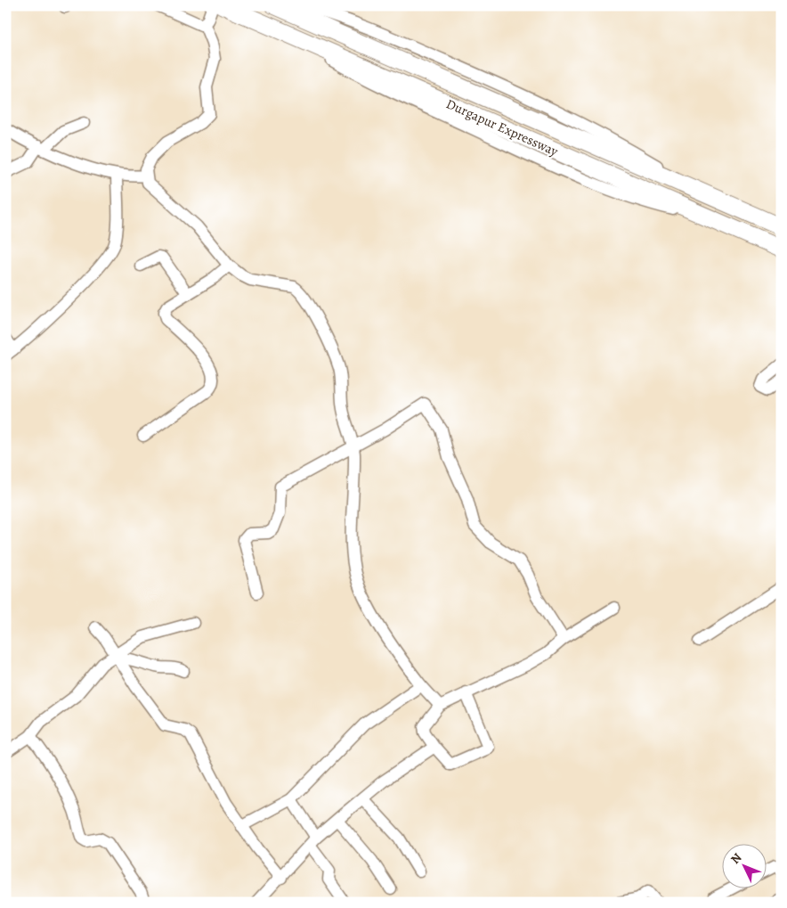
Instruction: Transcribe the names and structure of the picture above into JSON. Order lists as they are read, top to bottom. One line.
{"streets":{"highway":["Durgapur Expressway"]},"north":"top left"}
